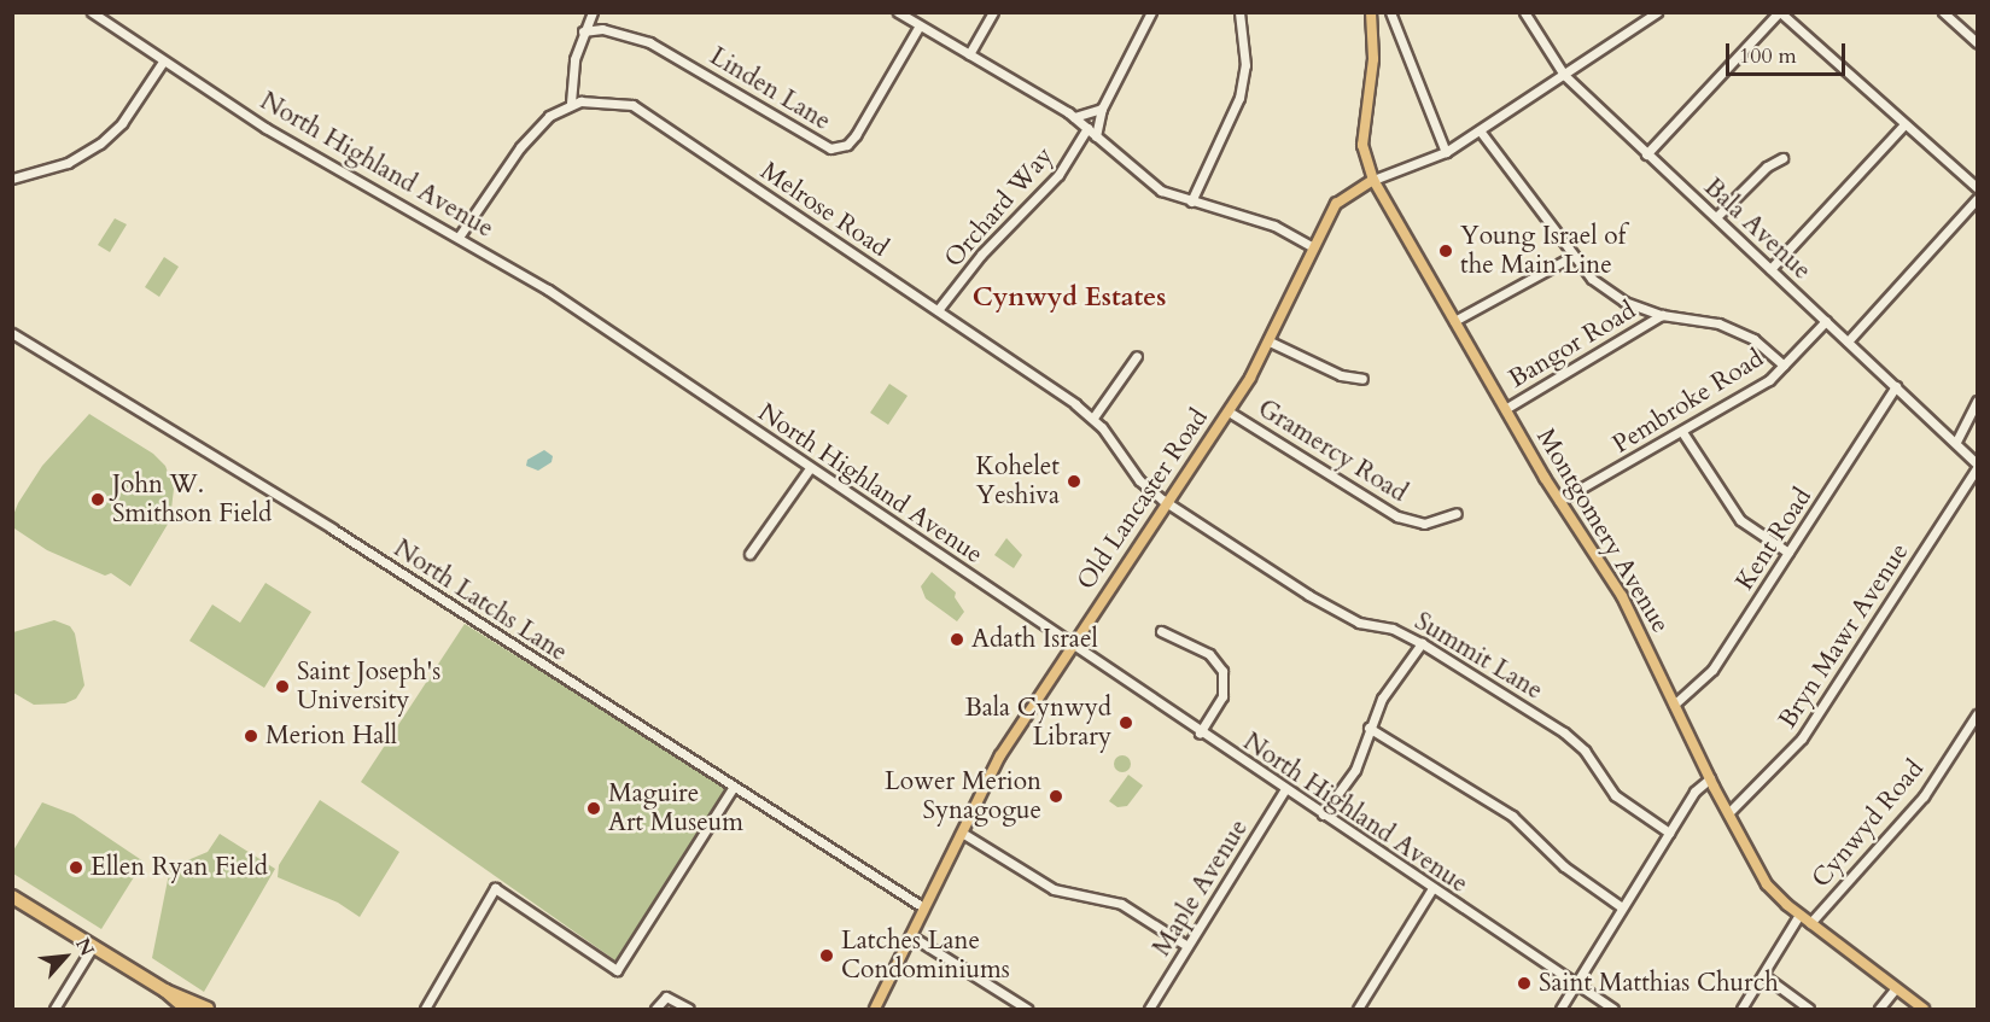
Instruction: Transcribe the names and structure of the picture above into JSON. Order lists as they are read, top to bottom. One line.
{"streets":{"main road":["Old Lancaster Road","Montgomery Avenue"],"street":["Linden Lane","North Highland Avenue","Orchard Way","Melrose Road","Bala Avenue","Bangor Road","Pembroke Road","Gramercy Road","Kent Road","North Latchs Lane","Bryn Mawr Avenue","Summit Lane","Cynwyd Road","Maple Avenue"]},"crossings":[["North Highland Avenue","Old Lancaster Road"],["North Highland Avenue","Maple Avenue"],["Orchard Way","Melrose Road"],["Melrose Road","Old Lancaster Road"],["Melrose Road","Summit Lane"],["Bala Avenue","Pembroke Road"],["Bala Avenue","Kent Road"],["Bala Avenue","Bryn Mawr Avenue"],["Bangor Road","Montgomery Avenue"],["Pembroke Road","Montgomery Avenue"],["Gramercy Road","Old Lancaster Road"],["Old Lancaster Road","Montgomery Avenue"],["Old Lancaster Road","North Latchs Lane"],["Old Lancaster Road","Summit Lane"],["Montgomery Avenue","Kent Road"],["Montgomery Avenue","Bryn Mawr Avenue"],["Montgomery Avenue","Cynwyd Road"]],"districts":["Cynwyd Estates"],"places":["Young Israel of the Main Line","Kohelet Yeshiva","John W. Smithson Field","Adath Israel","Saint Joseph's University","Bala Cynwyd Library","Merion Hall","Lower Merion Synagogue","Maguire Art Museum","Ellen Ryan Field","Latches Lane Condominiums","Saint Matthias Church"],"scale_bar":"100 m","north":"top right"}
